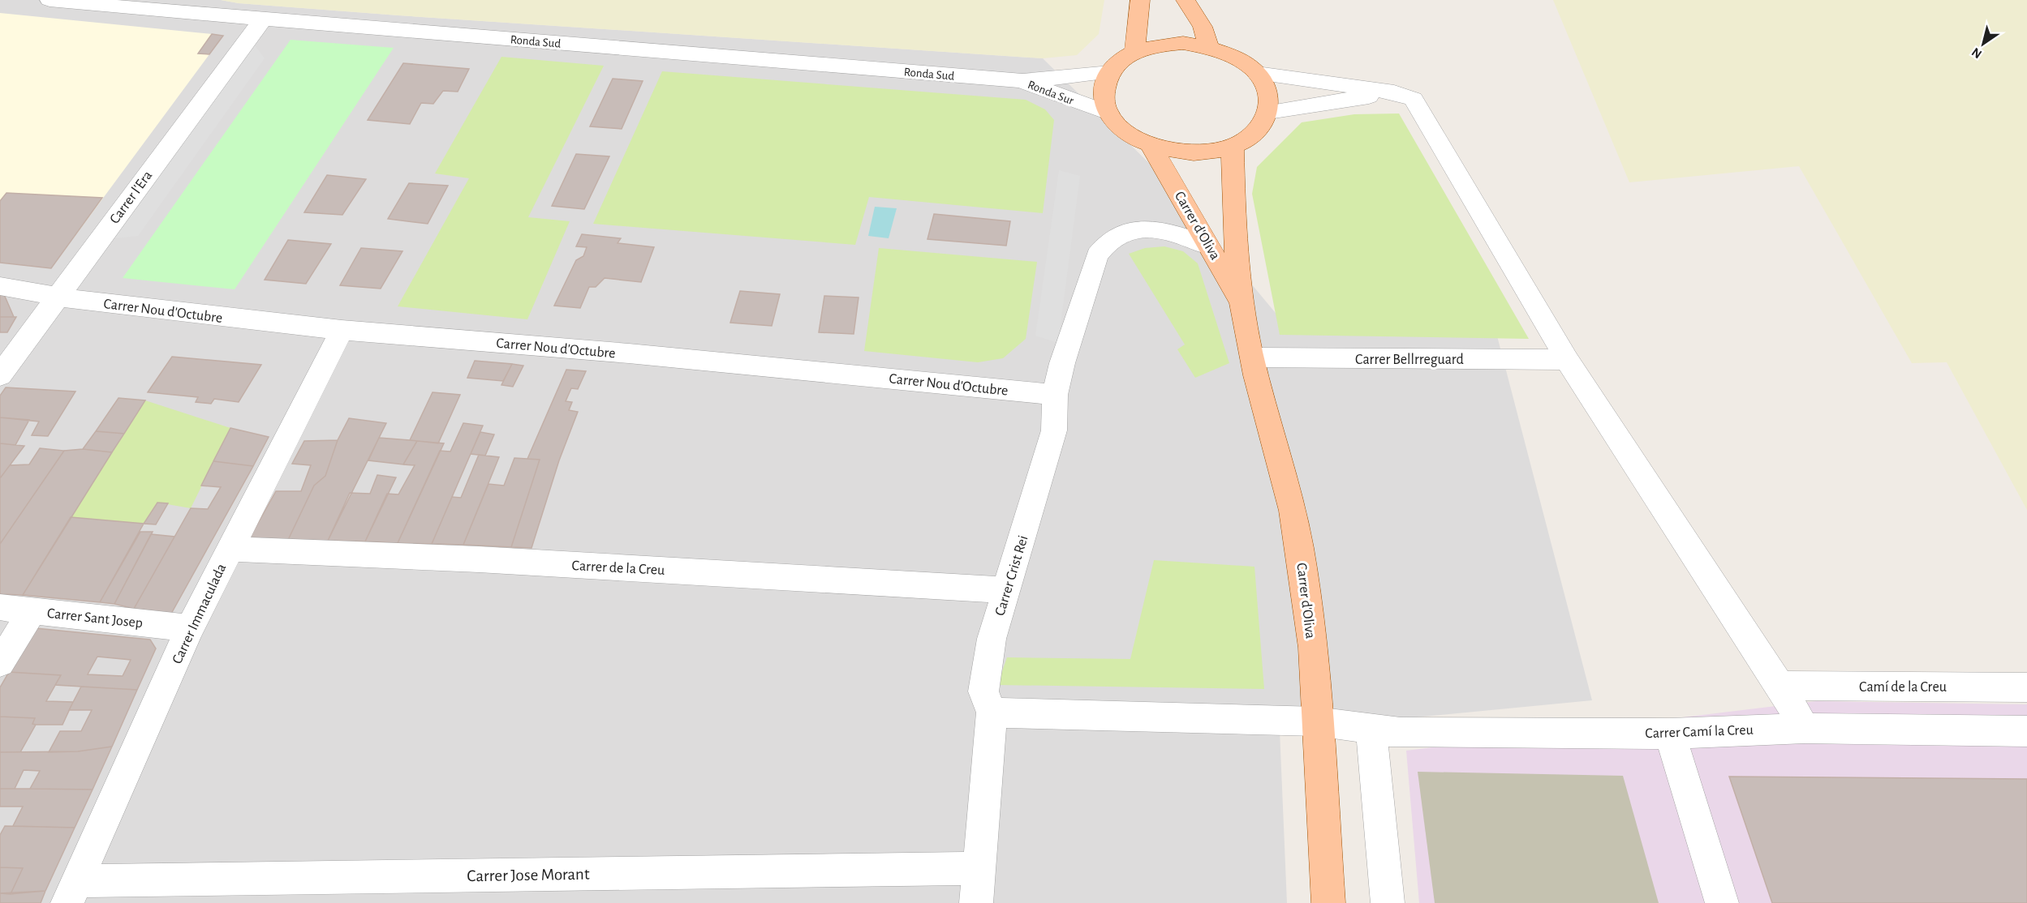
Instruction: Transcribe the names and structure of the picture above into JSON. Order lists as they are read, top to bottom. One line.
{"streets":{"main road":["Carrer d'Oliva"],"street":["Ronda Sud","Ronda Sur","Carrer l'Era","Carrer Nou d'Octubre","Carrer Bellrreguard","Carrer de la Creu","Carrer Crist Rei","Carrer Immaculada","Carrer Sant Josep","Camí de la Creu","Carrer Camí la Creu","Carrer Jose Morant"]},"crossings":[["Ronda Sud","Ronda Sur"],["Ronda Sud","Carrer l'Era"],["Ronda Sur","Carrer d'Oliva"],["Carrer l'Era","Carrer Nou d'Octubre"],["Carrer d'Oliva","Carrer Bellrreguard"],["Carrer d'Oliva","Carrer Crist Rei"],["Carrer d'Oliva","Carrer Camí la Creu"],["Carrer Nou d'Octubre","Carrer Crist Rei"],["Carrer Nou d'Octubre","Carrer Immaculada"],["Carrer de la Creu","Carrer Crist Rei"],["Carrer de la Creu","Carrer Immaculada"],["Carrer Crist Rei","Carrer Camí la Creu"],["Carrer Crist Rei","Carrer Jose Morant"],["Carrer Immaculada","Carrer Sant Josep"],["Carrer Immaculada","Carrer Jose Morant"]],"north":"bottom left"}
